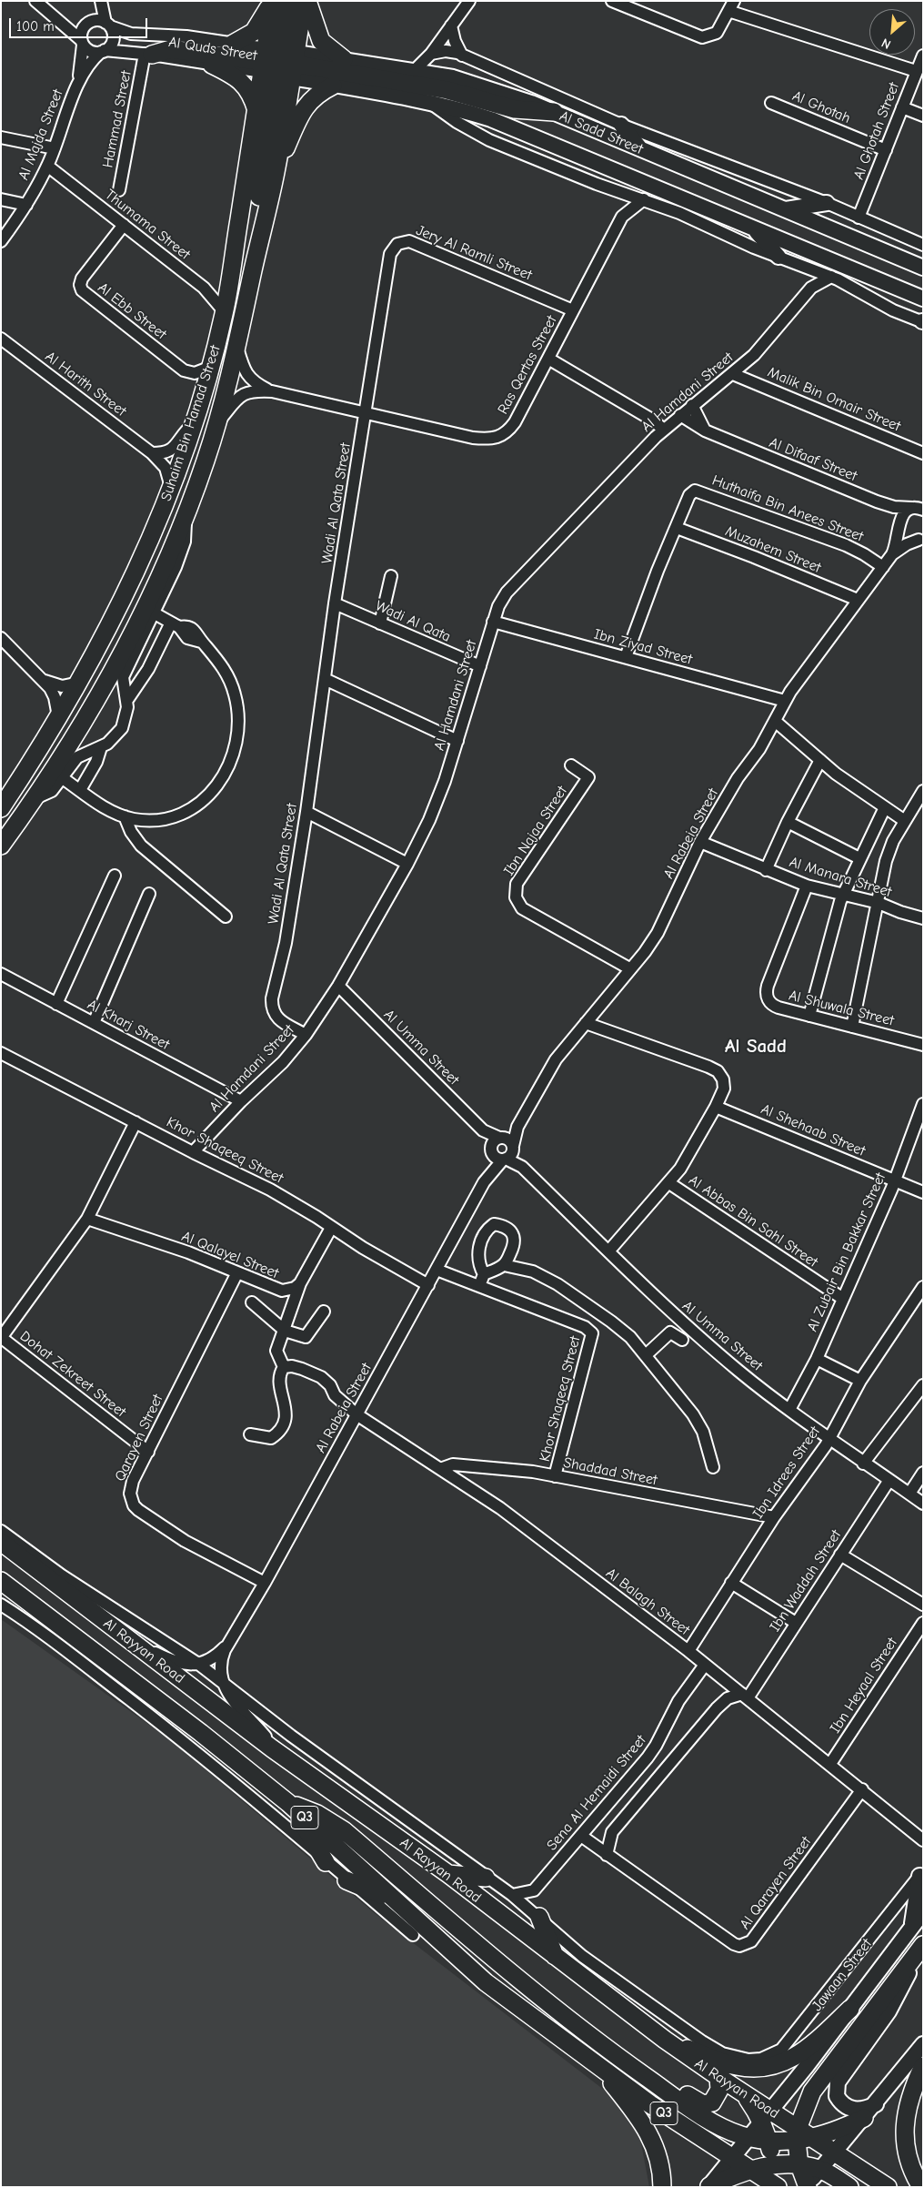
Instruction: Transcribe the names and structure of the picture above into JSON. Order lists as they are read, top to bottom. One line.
{"streets":{"highway":["Suhaim Bin Hamad Street","Al Rayyan Road","Q3"],"main road":["Al Sadd Street","Jawaan Street"],"street":["Al Quds Street","Al Ghotah","Hammad Street","Al Ghotah Street","Al Majda Street","Thumama Street","Jery Al Ramli Street","Al Ebb Street","Ras Qertas Street","Al Harith Street","Al Hamdani Street","Malik Bin Omair Street","Al Difaaf Street","Wadi Al Qata Street","Huthaifa Bin Anees Street","Muzahem Street","Wadi Al Qata","Ibn Ziyad Street","Ibn Najaa Street","Al Rabeia Street","Al Manara Street","Al Shuwala Street","Al Kharj Street","Al Umma Street","Al Shehaab Street","Khor Shaqeeq Street","Al Abbas Bin Sahl Street","Al Zubair Bin Bakkar Street","Al Qalayel Street","Dohat Zekreet Street","Qarayen Street","Shaddad Street","Ibn Idrees Street","Ibn Waddah Street","Al Balagh Street","Ibn Heyaal Street","Sena Al Hemaidi Street","Al Qarayen Street"]},"crossings":[["Al Quds Street","Hammad Street"],["Al Quds Street","Al Sadd Street"],["Al Quds Street","Al Majda Street"],["Al Quds Street","Suhaim Bin Hamad Street"],["Al Ghotah","Al Ghotah Street"],["Al Ghotah Street","Al Sadd Street"],["Al Sadd Street","Ras Qertas Street"],["Al Sadd Street","Al Hamdani Street"],["Al Sadd Street","Suhaim Bin Hamad Street"],["Al Majda Street","Thumama Street"],["Thumama Street","Al Ebb Street"],["Thumama Street","Suhaim Bin Hamad Street"],["Jery Al Ramli Street","Ras Qertas Street"],["Jery Al Ramli Street","Wadi Al Qata Street"],["Al Ebb Street","Suhaim Bin Hamad Street"],["Ras Qertas Street","Suhaim Bin Hamad Street"],["Ras Qertas Street","Wadi Al Qata Street"],["Al Harith Street","Suhaim Bin Hamad Street"],["Al Hamdani Street","Malik Bin Omair Street"],["Al Hamdani Street","Al Difaaf Street"],["Al Hamdani Street","Wadi Al Qata Street"],["Al Hamdani Street","Wadi Al Qata"],["Al Hamdani Street","Ibn Ziyad Street"],["Al Hamdani Street","Al Kharj Street"],["Al Hamdani Street","Al Umma Street"],["Al Hamdani Street","Khor Shaqeeq Street"],["Al Difaaf Street","Al Rabeia Street"],["Wadi Al Qata Street","Wadi Al Qata"],["Huthaifa Bin Anees Street","Muzahem Street"],["Huthaifa Bin Anees Street","Ibn Ziyad Street"],["Huthaifa Bin Anees Street","Al Rabeia Street"],["Muzahem Street","Al Rabeia Street"],["Ibn Ziyad Street","Al Rabeia Street"],["Ibn Najaa Street","Al Rabeia Street"],["Al Rabeia Street","Al Manara Street"],["Al Rabeia Street","Al Umma Street"],["Al Rabeia Street","Khor Shaqeeq Street"],["Al Rabeia Street","Qarayen Street"],["Al Rabeia Street","Al Balagh Street"],["Al Rabeia Street","Al Rayyan Road"],["Al Manara Street","Al Shuwala Street"],["Al Umma Street","Al Zubair Bin Bakkar Street"],["Al Umma Street","Ibn Idrees Street"],["Al Umma Street","Ibn Waddah Street"],["Al Shehaab Street","Al Zubair Bin Bakkar Street"],["Khor Shaqeeq Street","Shaddad Street"],["Al Abbas Bin Sahl Street","Al Zubair Bin Bakkar Street"],["Al Qalayel Street","Qarayen Street"],["Dohat Zekreet Street","Qarayen Street"],["Shaddad Street","Ibn Idrees Street"],["Shaddad Street","Al Balagh Street"],["Ibn Idrees Street","Al Balagh Street"],["Ibn Waddah Street","Al Balagh Street"],["Al Balagh Street","Ibn Heyaal Street"],["Al Balagh Street","Sena Al Hemaidi Street"],["Al Balagh Street","Al Qarayen Street"],["Al Rayyan Road","Jawaan Street"],["Sena Al Hemaidi Street","Al Qarayen Street"]],"districts":["Al Sadd"],"scale_bar":"100 m","north":"bottom left"}
